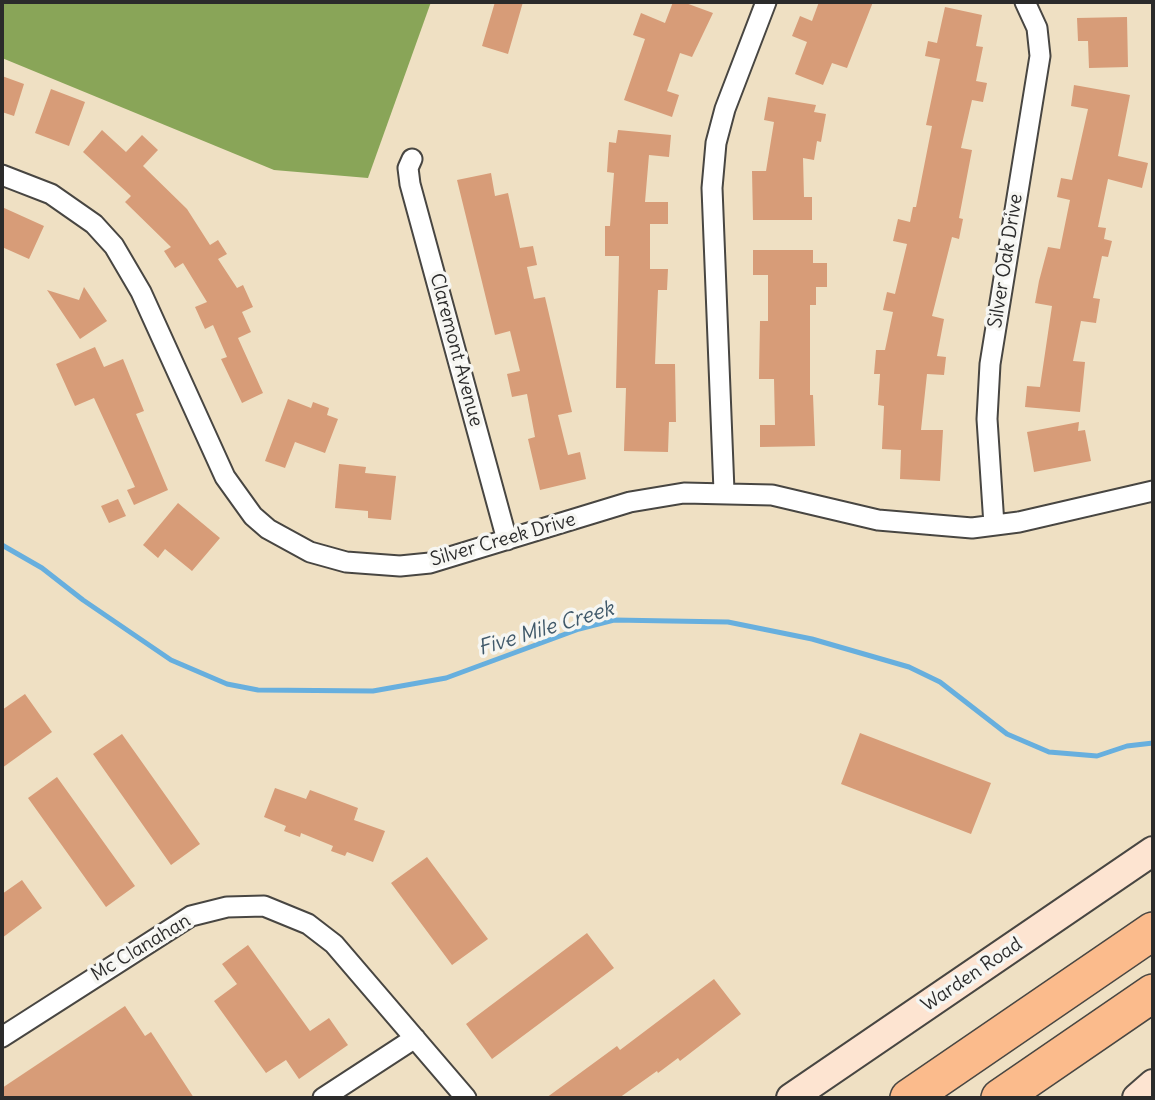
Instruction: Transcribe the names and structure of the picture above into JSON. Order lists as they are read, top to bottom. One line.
{"streets":{"main road":["Warden Road"],"street":["Silver Oak Drive","Claremont Avenue","Silver Creek Drive","Mc Clanahan"]},"crossings":[["Silver Oak Drive","Silver Creek Drive"],["Claremont Avenue","Silver Creek Drive"]],"water":["Five Mile Creek"]}
